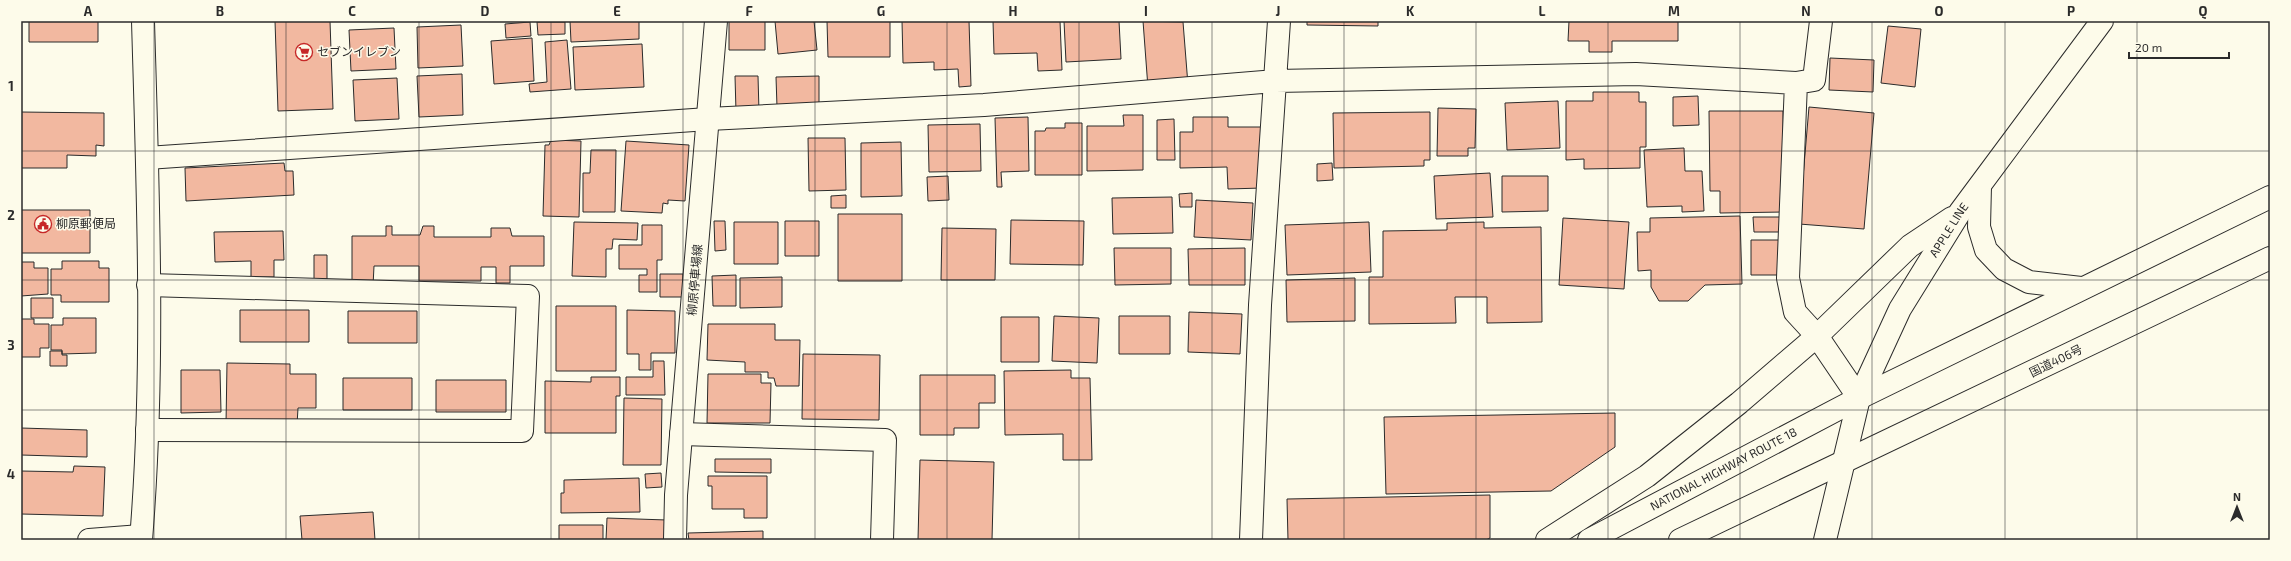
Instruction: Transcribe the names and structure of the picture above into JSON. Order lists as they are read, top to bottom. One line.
{"streets":{"main road":["APPLE LINE","柳原停車場線","国道406号","NATIONAL HIGHWAY ROUTE 18"]},"crossings":[["APPLE LINE","国道406号"],["APPLE LINE","NATIONAL HIGHWAY ROUTE 18"]],"places":{"supermarket":["セブンイレブン"],"public building":["柳原郵便局"]},"scale_bar":"20 m","north":"top","grid":{"columns":["A","B","C","D","E","F","G","H","I","J","K","L","M","N","O","P","Q"],"rows":["1","2","3","4"]}}
